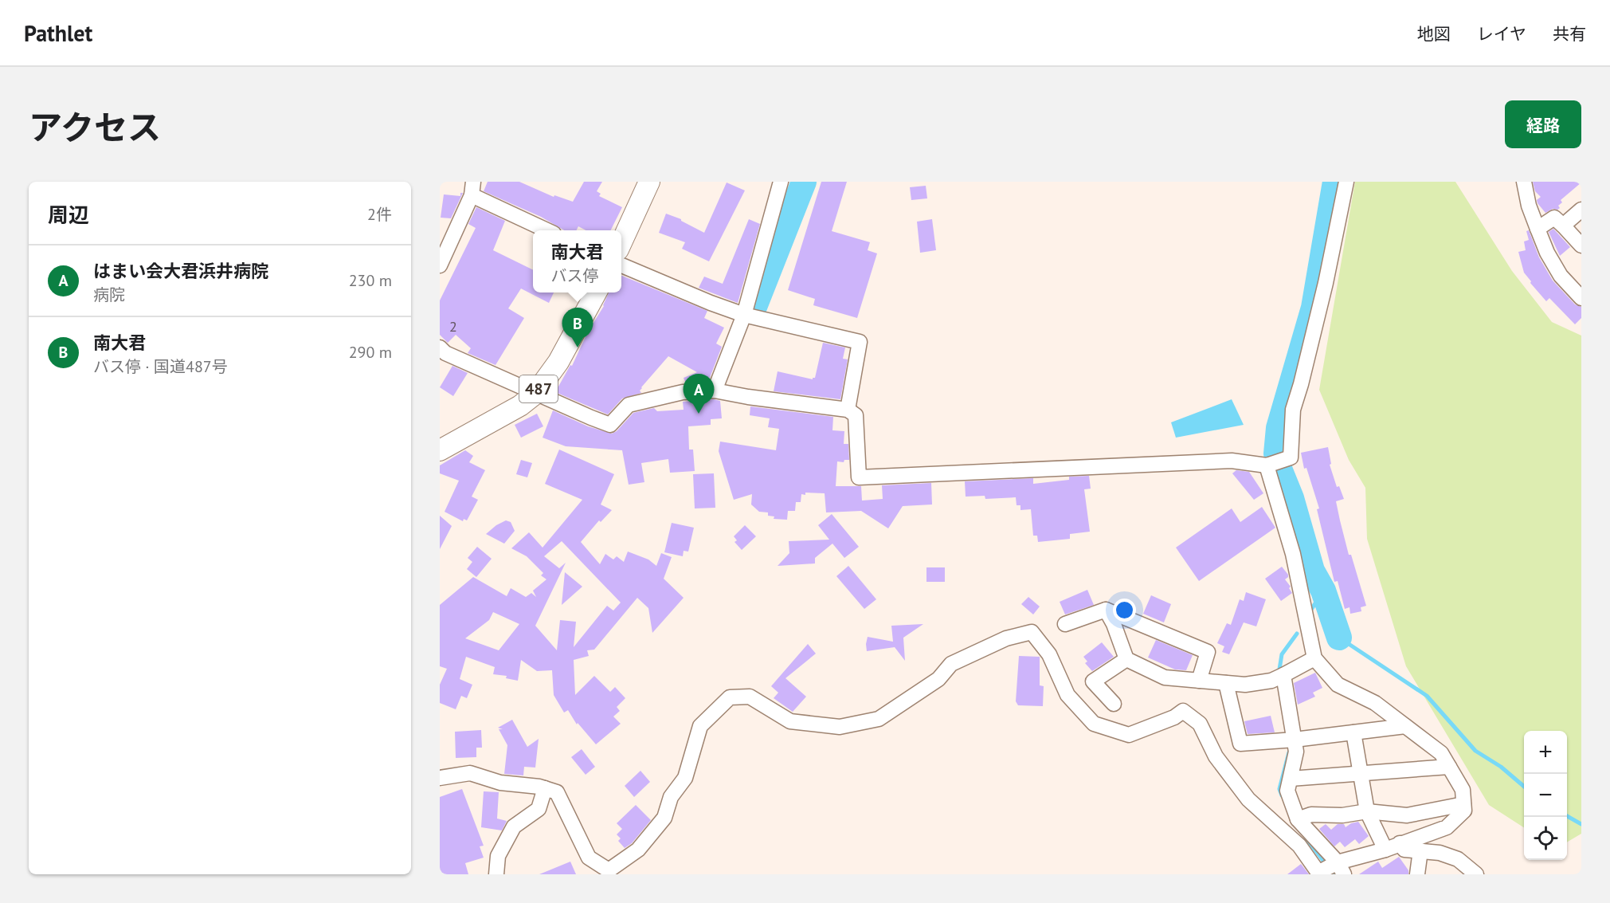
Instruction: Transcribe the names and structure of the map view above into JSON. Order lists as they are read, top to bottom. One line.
{"streets":{"highway":["487"]},"house_numbers":["2"],"page":{"header":"Pathlet","nav":["地図","レイヤ","共有"],"title":"アクセス","buttons":"経路","heading":["周辺","2件"],"popup":["南大君","バス停"],"list":[{"mark":"A","name":"はまい会大君浜井病院","note":"病院","value":"230 m"},{"mark":"B","name":"南大君","note":"バス停 · 国道487号","value":"290 m"}],"pins":["B","A"],"map_buttons":["+","−"]}}
